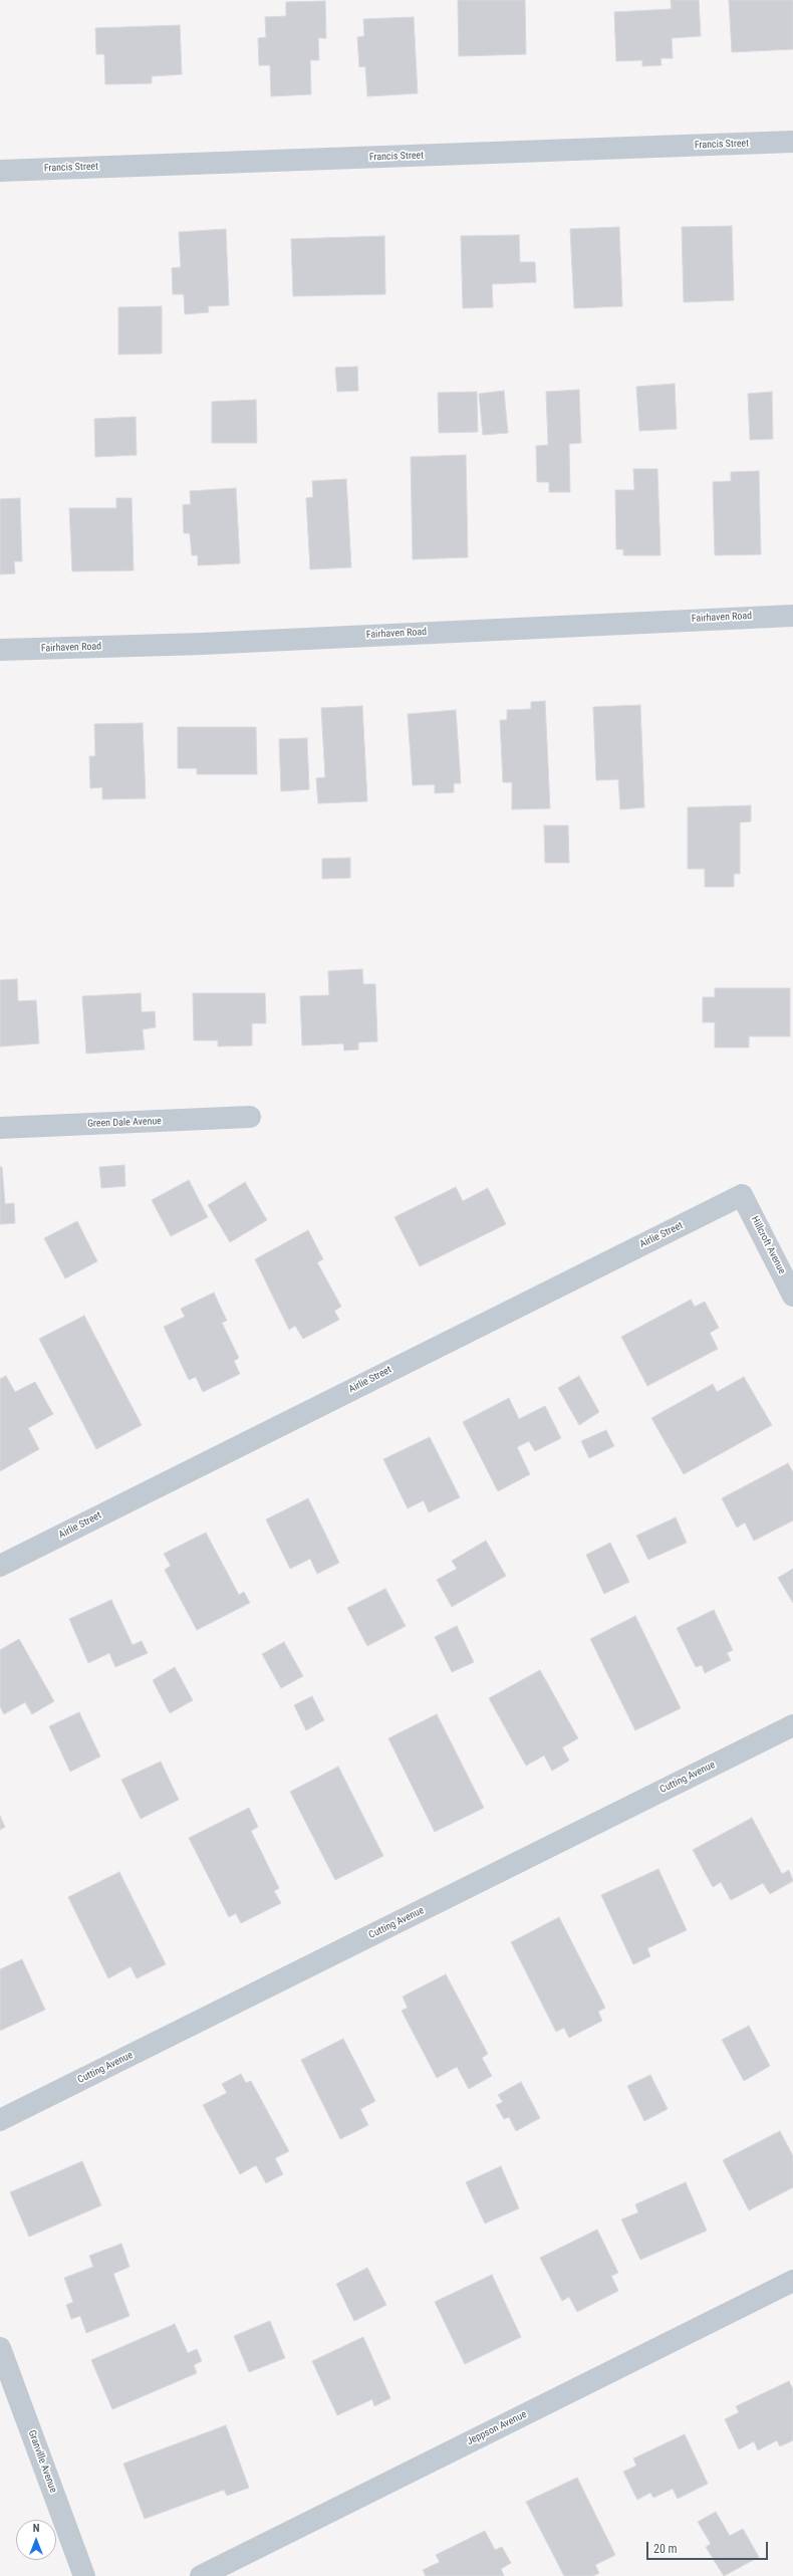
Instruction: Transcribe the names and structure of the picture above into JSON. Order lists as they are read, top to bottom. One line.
{"streets":{"street":["Francis Street","Fairhaven Road","Green Dale Avenue","Airlie Street","Hillcroft Avenue","Cutting Avenue","Jeppson Avenue","Granville Avenue"]},"crossings":[["Airlie Street","Hillcroft Avenue"]],"scale_bar":"20 m","north":"top"}
